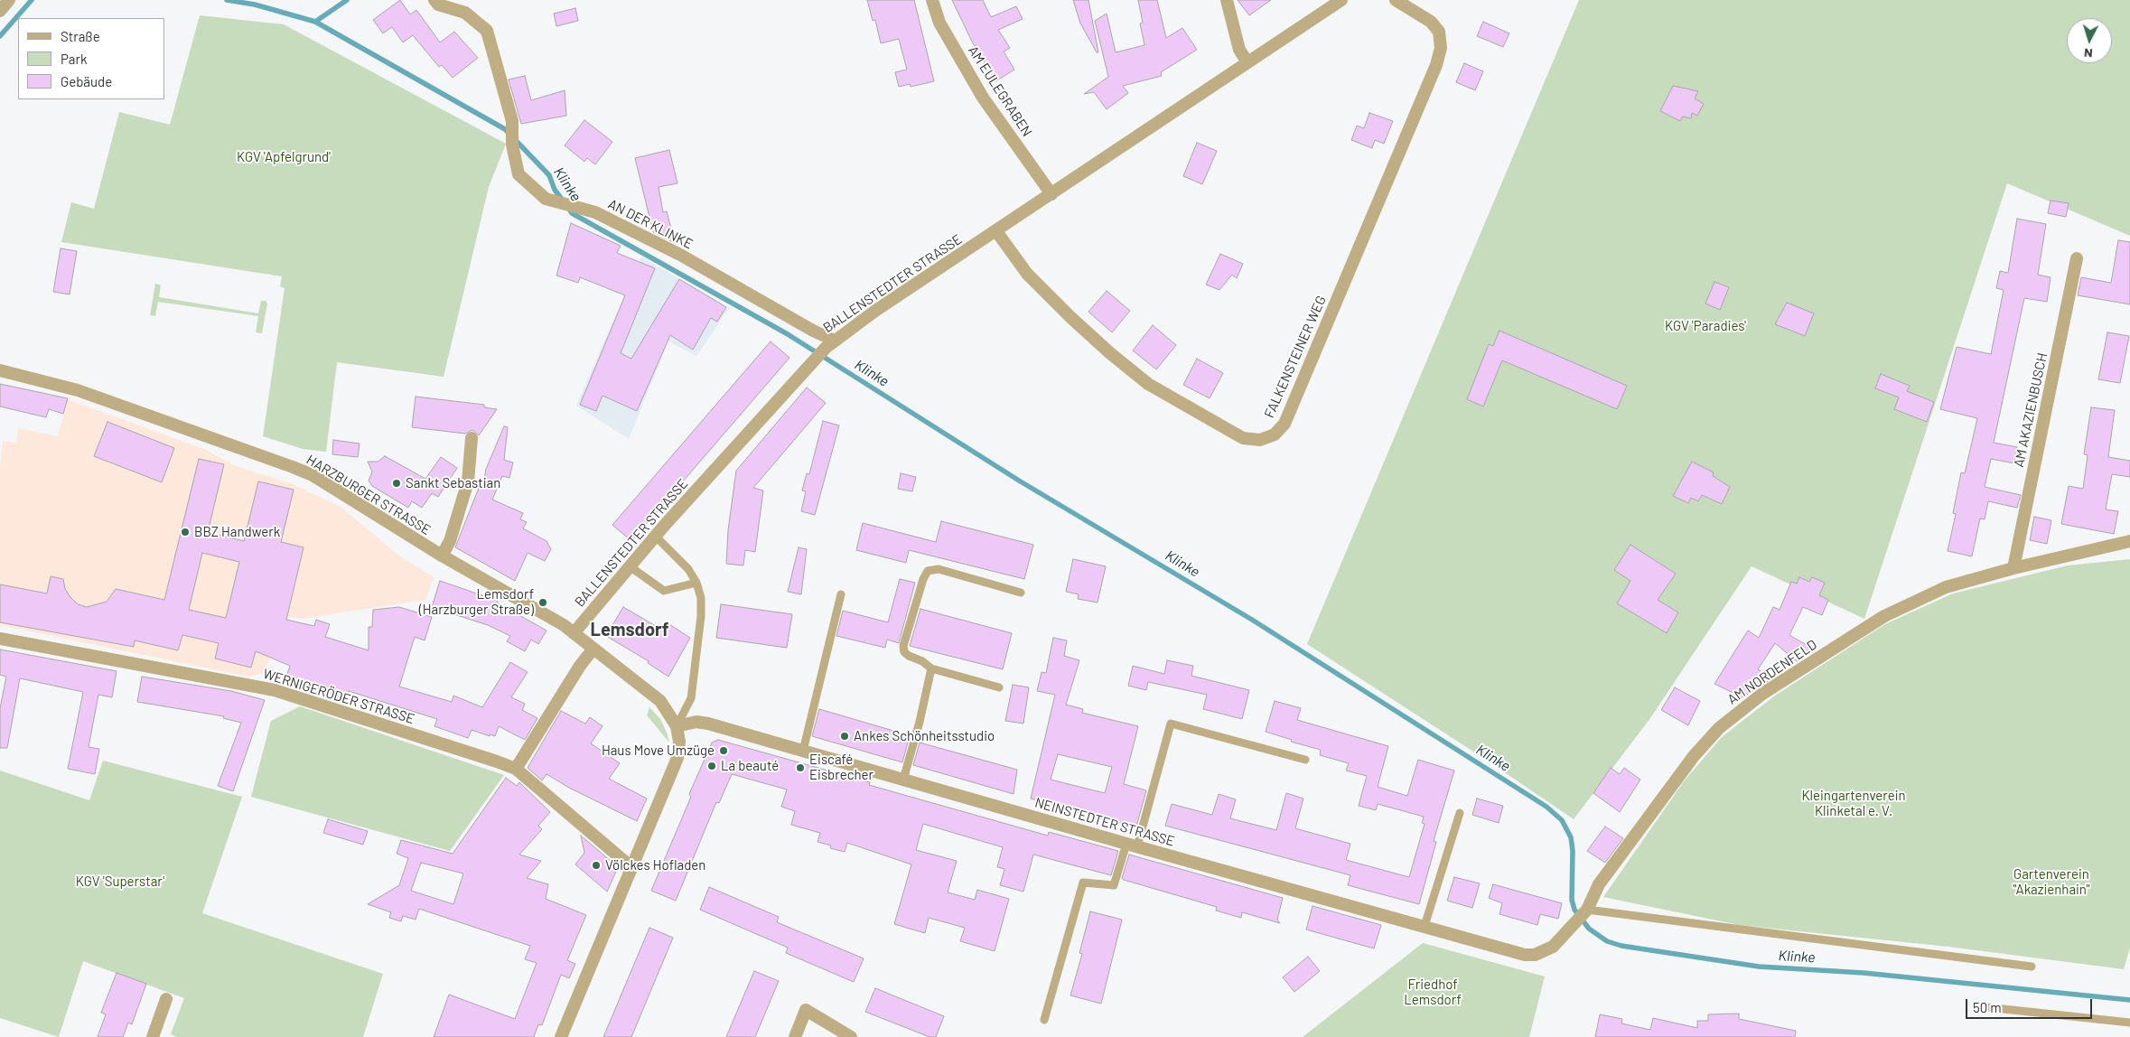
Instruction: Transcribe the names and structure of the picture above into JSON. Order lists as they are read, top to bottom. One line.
{"streets":{"street":["AM EULEGRABEN","AN DER KLINKE","BALLENSTEDTER STRASSE","FALKENSTEINER WEG","AM AKAZIENBUSCH","HARZBURGER STRASSE","AM NORDENFELD","WERNIGERÖDER STRASSE","NEINSTEDTER STRASSE"]},"crossings":[["AM EULEGRABEN","BALLENSTEDTER STRASSE"],["AN DER KLINKE","BALLENSTEDTER STRASSE"],["BALLENSTEDTER STRASSE","FALKENSTEINER WEG"],["BALLENSTEDTER STRASSE","HARZBURGER STRASSE"],["AM AKAZIENBUSCH","AM NORDENFELD"],["HARZBURGER STRASSE","NEINSTEDTER STRASSE"],["AM NORDENFELD","NEINSTEDTER STRASSE"]],"districts":["Lemsdorf"],"water":["Klinke"],"parks":["KGV 'Apfelgrund'","KGV 'Paradies'","Kleingartenverein Klinketal e. V.","Gartenverein \"Akazienhain\"","KGV 'Superstar'","Friedhof Lemsdorf"],"places":["Sankt Sebastian","BBZ Handwerk","Lemsdorf (Harzburger Straße)","Ankes Schönheitsstudio","Haus Move Umzüge","La beauté","Eiscafé Eisbrecher","Völckes Hofladen"],"legend":["Straße","Park","Gebäude"],"scale_bar":"50 m","north":"bottom"}
